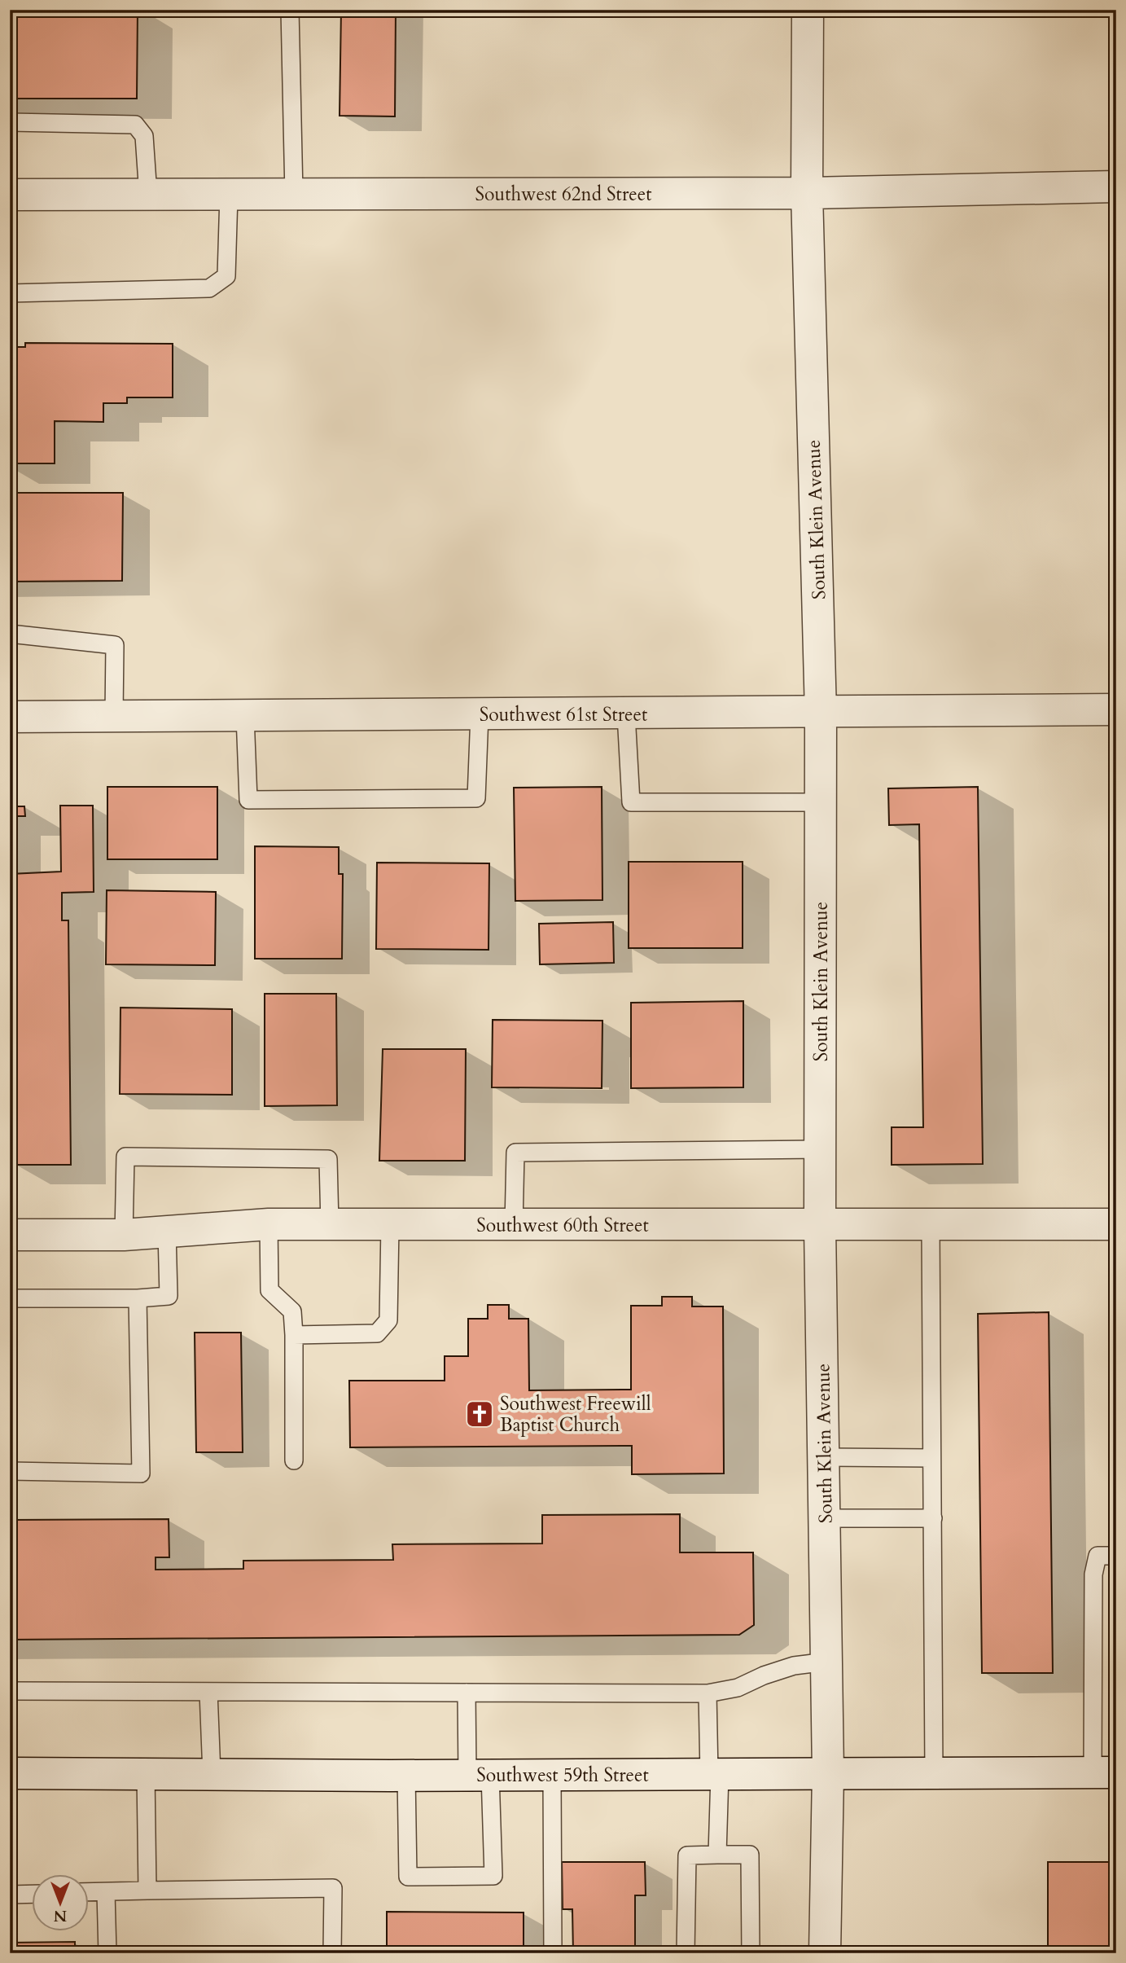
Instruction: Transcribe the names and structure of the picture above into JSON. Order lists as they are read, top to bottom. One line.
{"streets":{"street":["Southwest 62nd Street","South Klein Avenue","Southwest 61st Street","Southwest 60th Street","Southwest 59th Street"]},"crossings":[["Southwest 62nd Street","South Klein Avenue"],["South Klein Avenue","Southwest 61st Street"],["South Klein Avenue","Southwest 60th Street"],["South Klein Avenue","Southwest 59th Street"]],"places":{"church":["Southwest Freewill Baptist Church"]},"north":"bottom"}
